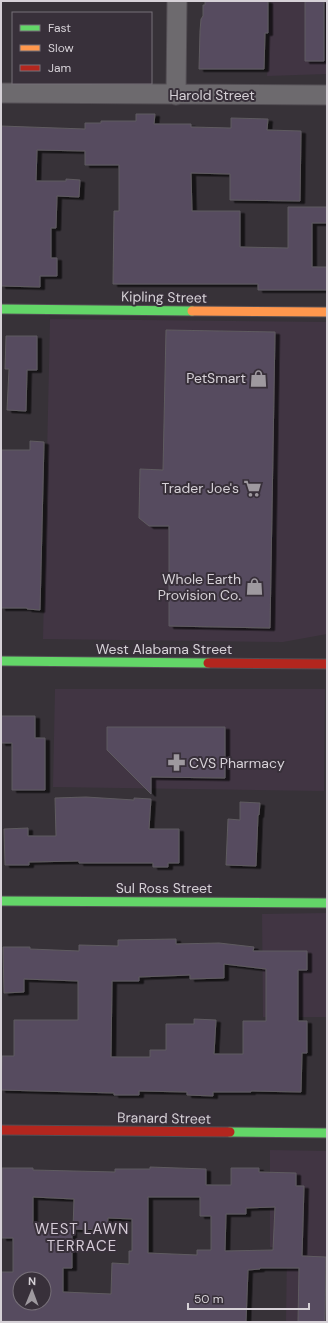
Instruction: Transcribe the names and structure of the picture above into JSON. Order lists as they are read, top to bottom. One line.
{"streets":{"street":["Harold Street","Kipling Street","West Alabama Street","Sul Ross Street","Branard Street"]},"districts":["WEST LAWN TERRACE"],"places":{"shop":["PetSmart","Whole Earth Provision Co."],"supermarket":["Trader Joe's"],"pharmacy":["CVS Pharmacy"]},"legend":["Fast","Slow","Jam"],"scale_bar":"50 m","north":"top"}
